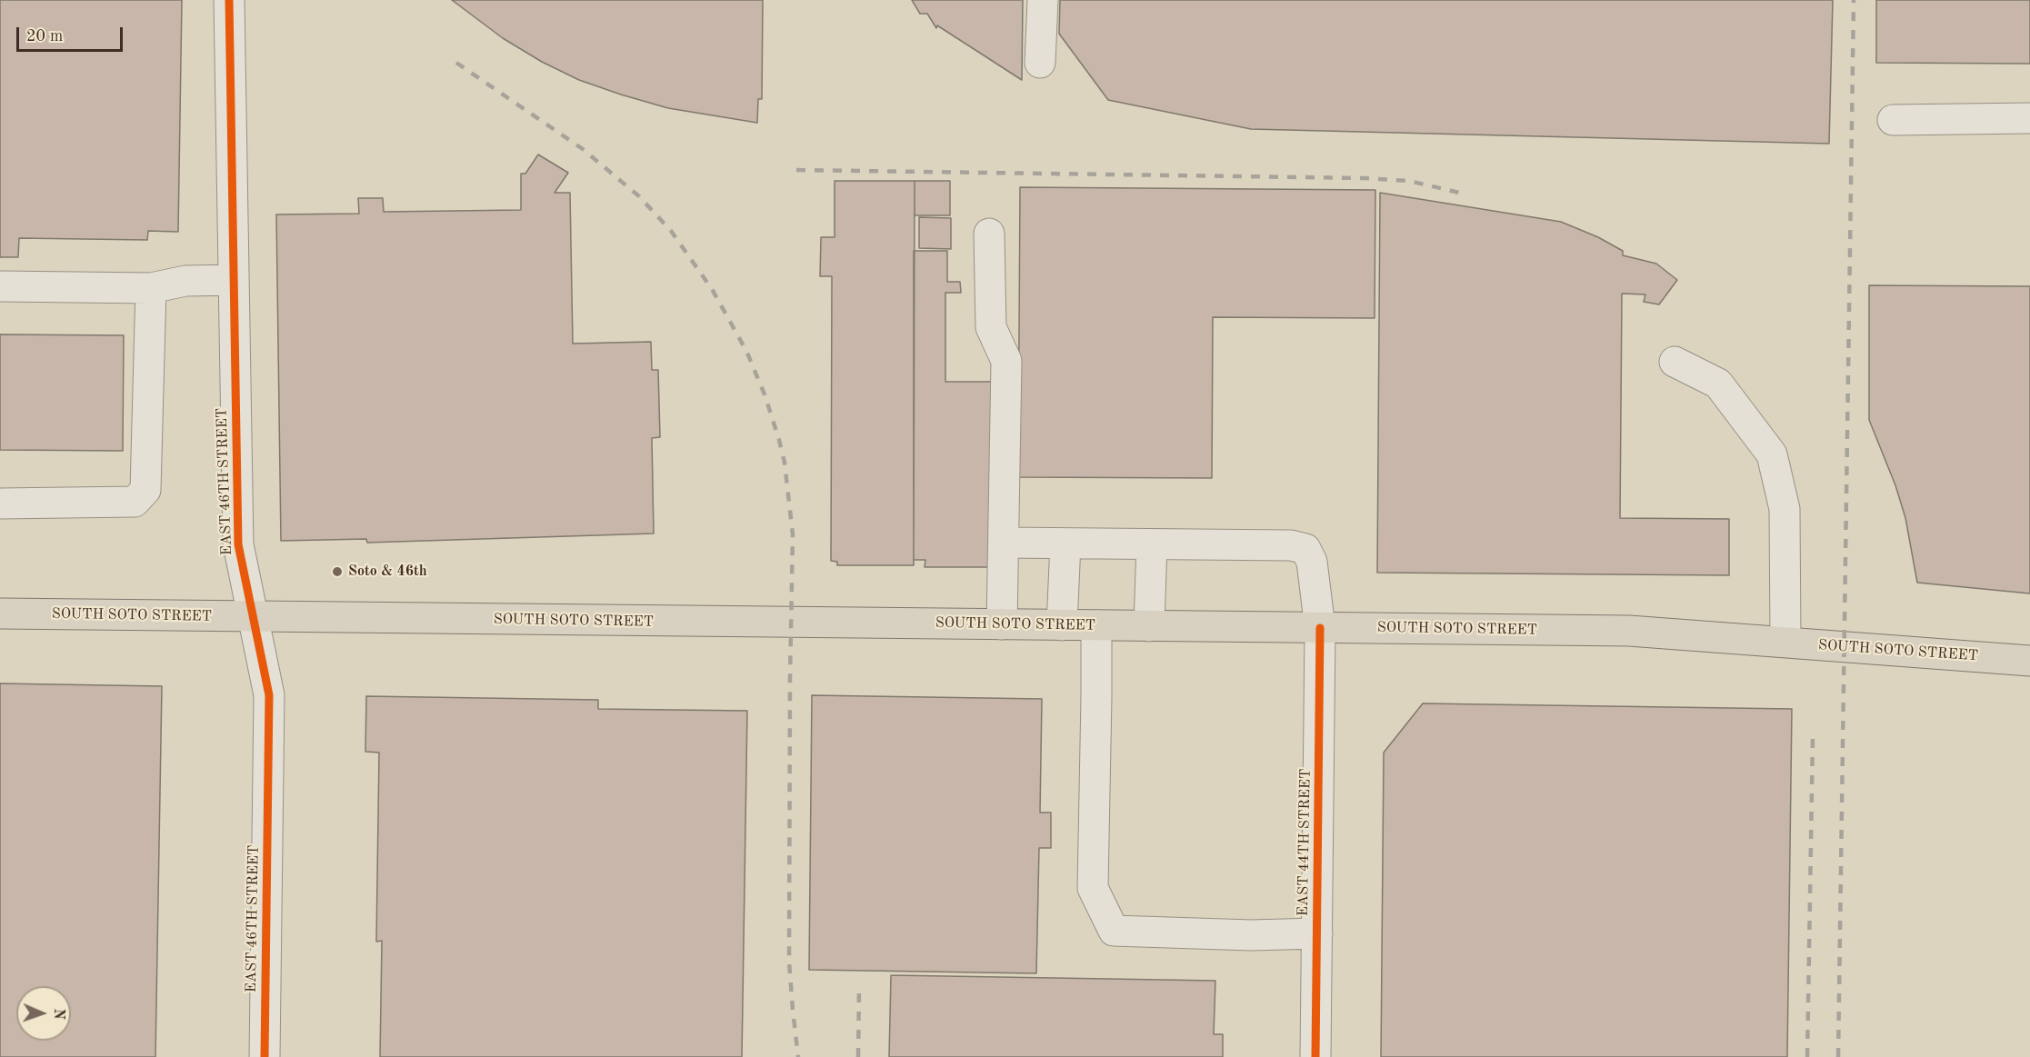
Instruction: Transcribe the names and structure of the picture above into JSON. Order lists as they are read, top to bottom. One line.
{"streets":{"main road":["SOUTH SOTO STREET"],"street":["EAST 46TH STREET","EAST 44TH STREET"]},"crossings":[["EAST 46TH STREET","SOUTH SOTO STREET"],["SOUTH SOTO STREET","EAST 44TH STREET"]],"places":["Soto & 46th"],"scale_bar":"20 m","north":"right"}
